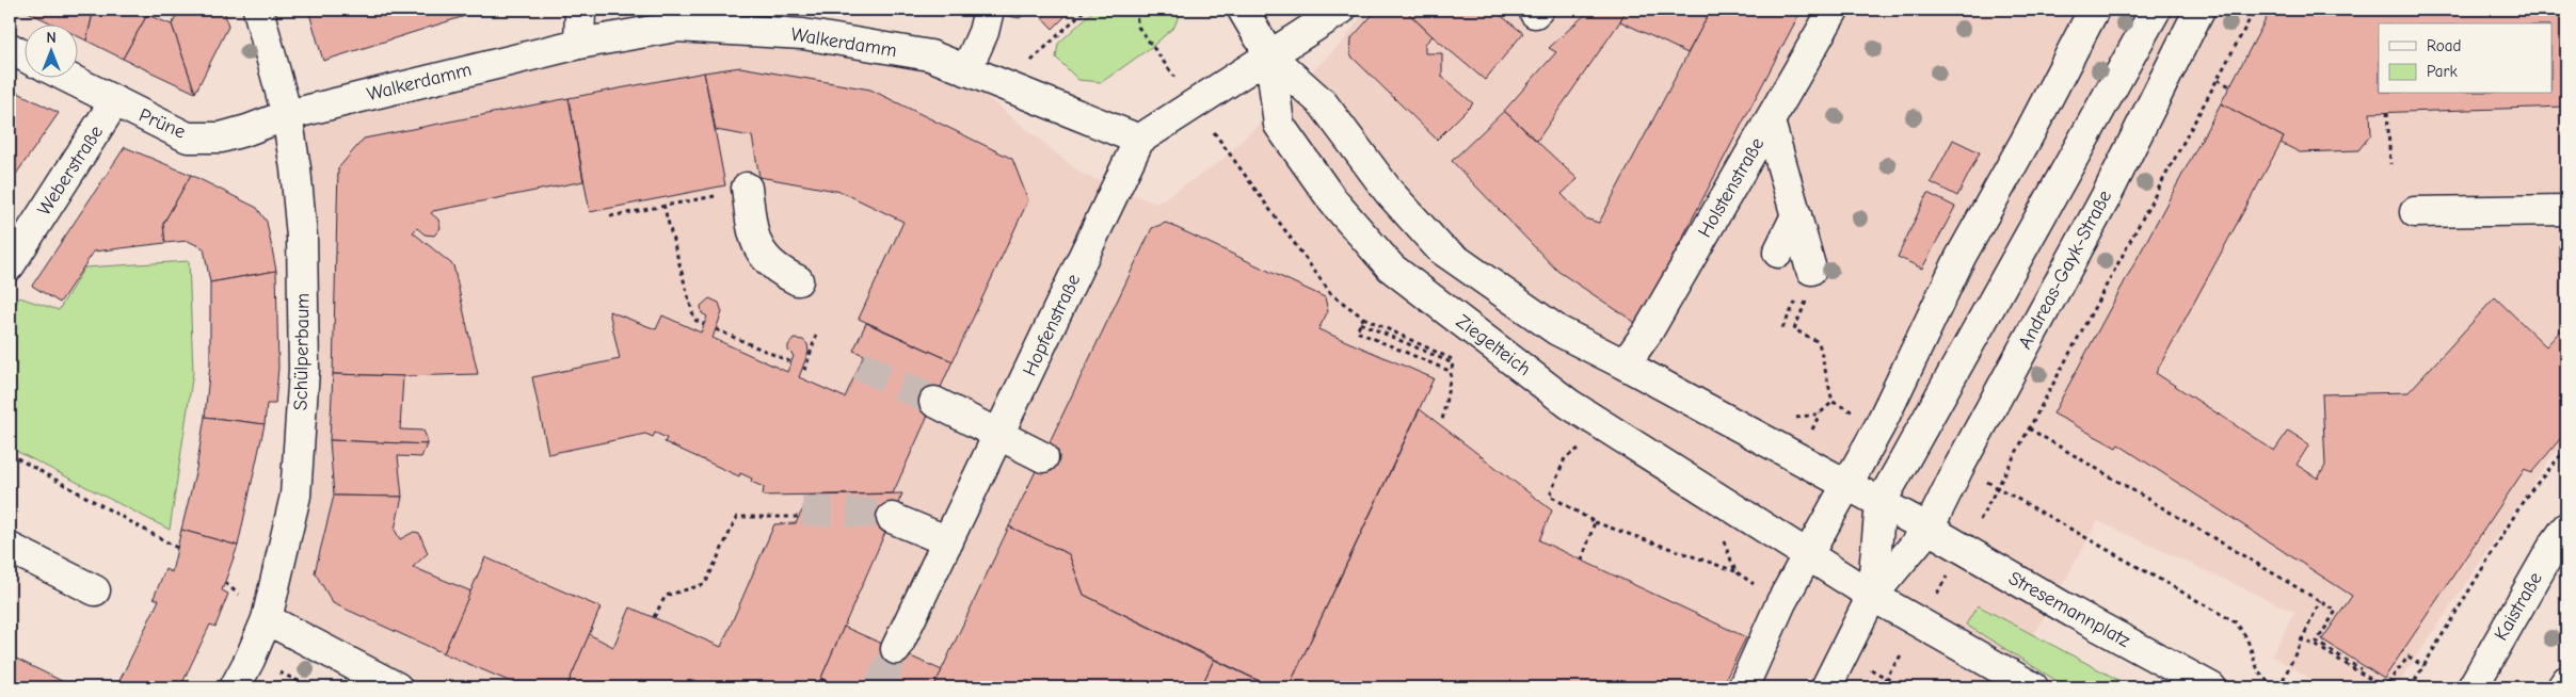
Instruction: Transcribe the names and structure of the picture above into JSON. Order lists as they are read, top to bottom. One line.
{"streets":{"street":["Walkerdamm","Prüne","Weberstraße","Holstenstraße","Andreas-Gayk-Straße","Hopfenstraße","Ziegelteich","Schülperbaum","Kaistraße","Stresemannplatz"]},"crossings":[["Walkerdamm","Prüne"],["Walkerdamm","Hopfenstraße"],["Walkerdamm","Schülperbaum"],["Prüne","Weberstraße"],["Prüne","Schülperbaum"],["Holstenstraße","Ziegelteich"],["Andreas-Gayk-Straße","Ziegelteich"],["Andreas-Gayk-Straße","Stresemannplatz"],["Ziegelteich","Stresemannplatz"]],"legend":["Road","Park"],"north":"top"}
